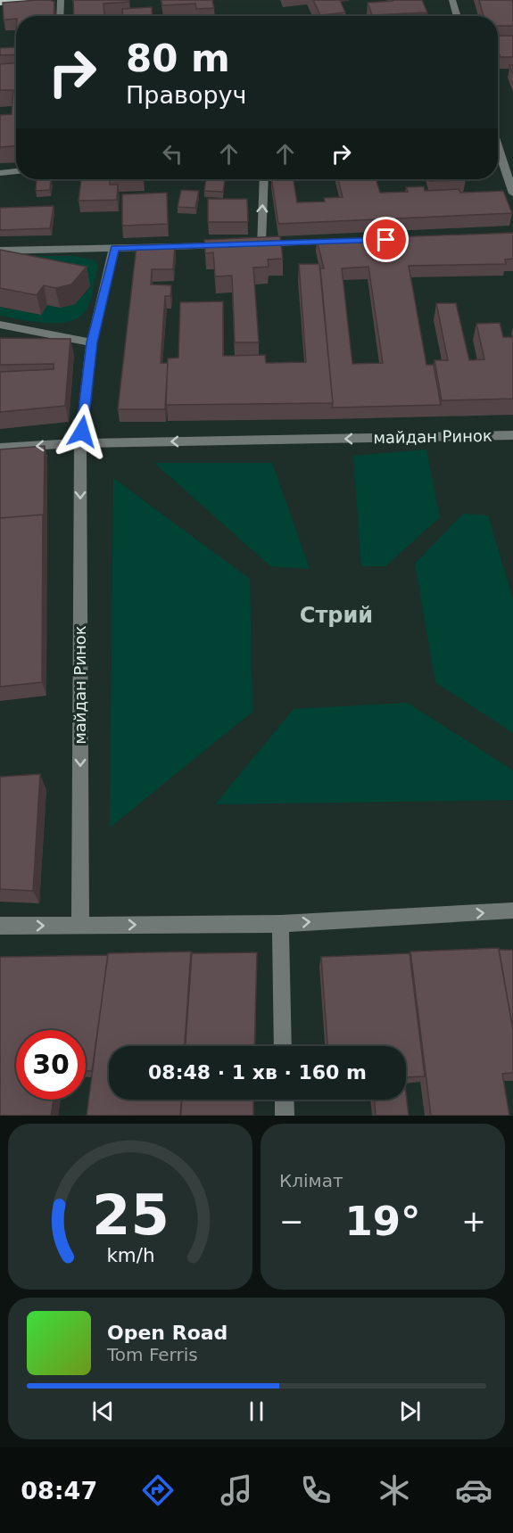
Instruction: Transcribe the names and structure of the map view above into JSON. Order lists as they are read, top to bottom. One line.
{"streets":{"street":["майдан Ринок"]},"districts":["Стрий"],"page":{"turn":["80 m","Праворуч"],"limit":"30","trip":"08:48 · 1 хв · 160 m","tile":"Клімат","heat":["−","19°","+"],"song":["Open Road","Tom Ferris"],"tabs":"08:47","gauge":["25","km/h"]}}
